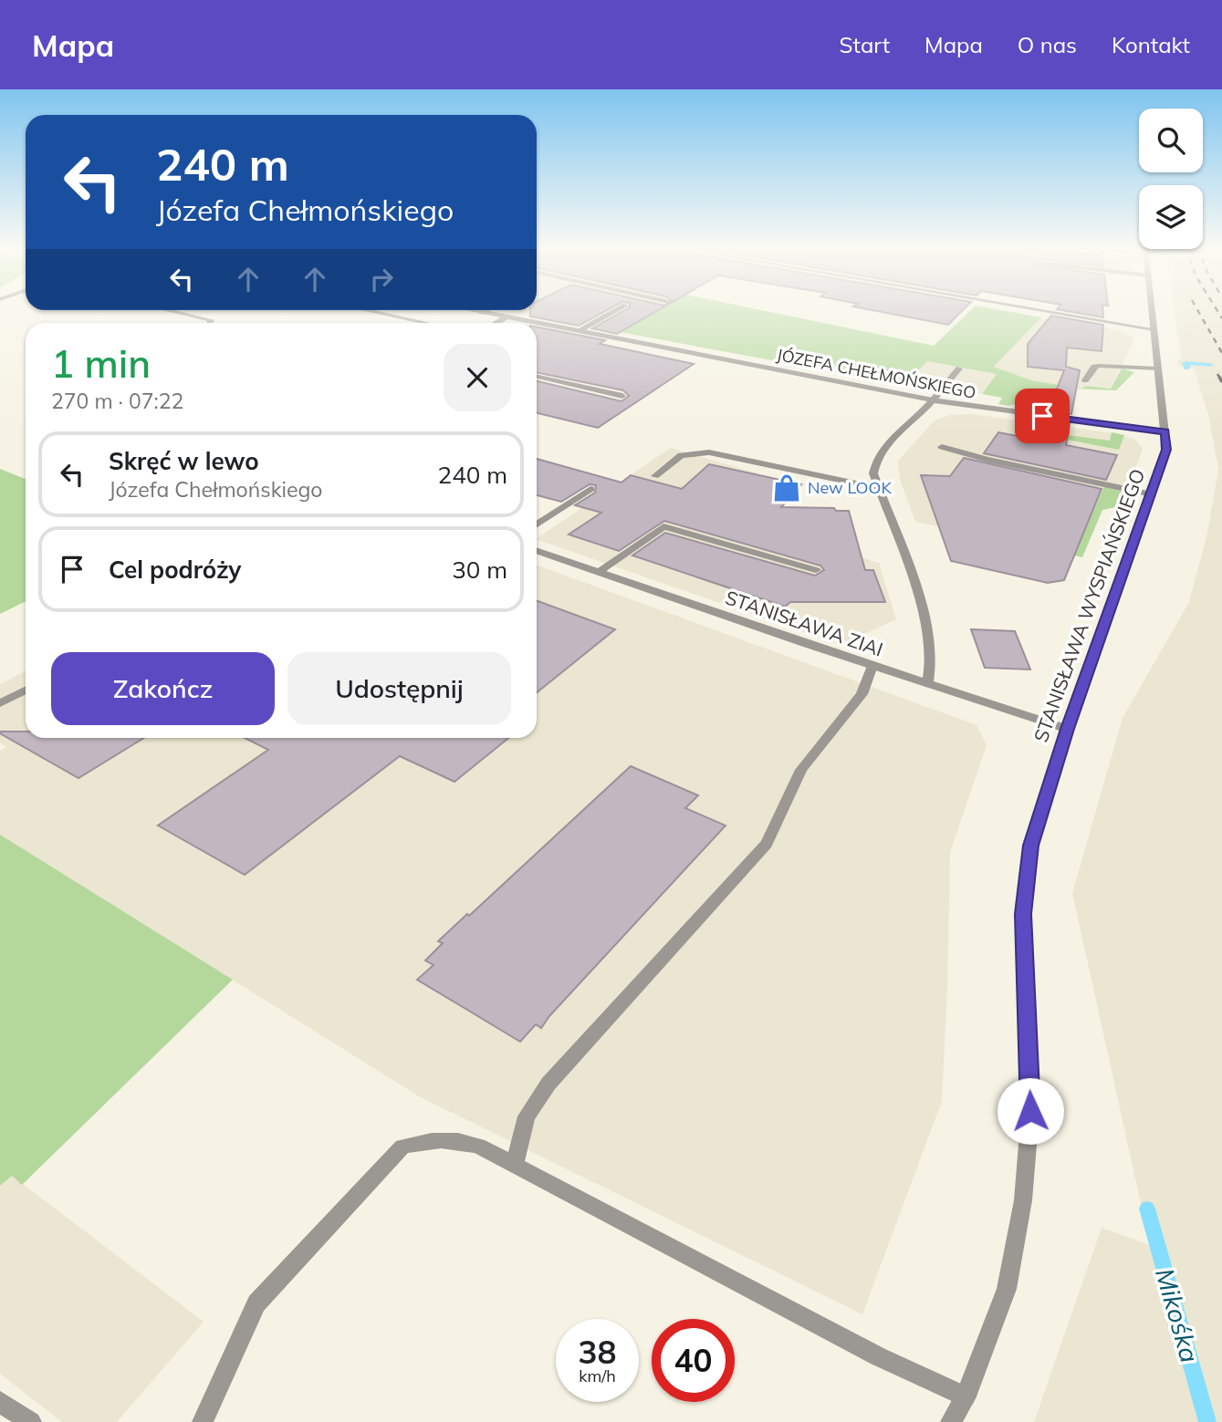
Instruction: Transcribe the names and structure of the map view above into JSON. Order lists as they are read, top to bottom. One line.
{"streets":{"street":["JÓZEFA CHEŁMOŃSKIEGO","STANISŁAWA WYSPIAŃSKIEGO","STANISŁAWA ZIAI"]},"crossings":[["JÓZEFA CHEŁMOŃSKIEGO","STANISŁAWA WYSPIAŃSKIEGO"],["STANISŁAWA WYSPIAŃSKIEGO","STANISŁAWA ZIAI"]],"water":["Mikośka"],"places":{"shop":["New LOOK"]},"page":{"header":"Mapa","nav":["Start","Mapa","O nas","Kontakt"],"turn":["240 m","Józefa Chełmońskiego"],"heading":["1 min","270 m · 07:22"],"list":[{"name":"Skręć w lewo","note":"Józefa Chełmońskiego","value":"240 m"},{"name":"Cel podróży","value":"30 m"}],"buttons":["Zakończ","Udostępnij"],"speed":"38 km/h","limit":"40"}}
